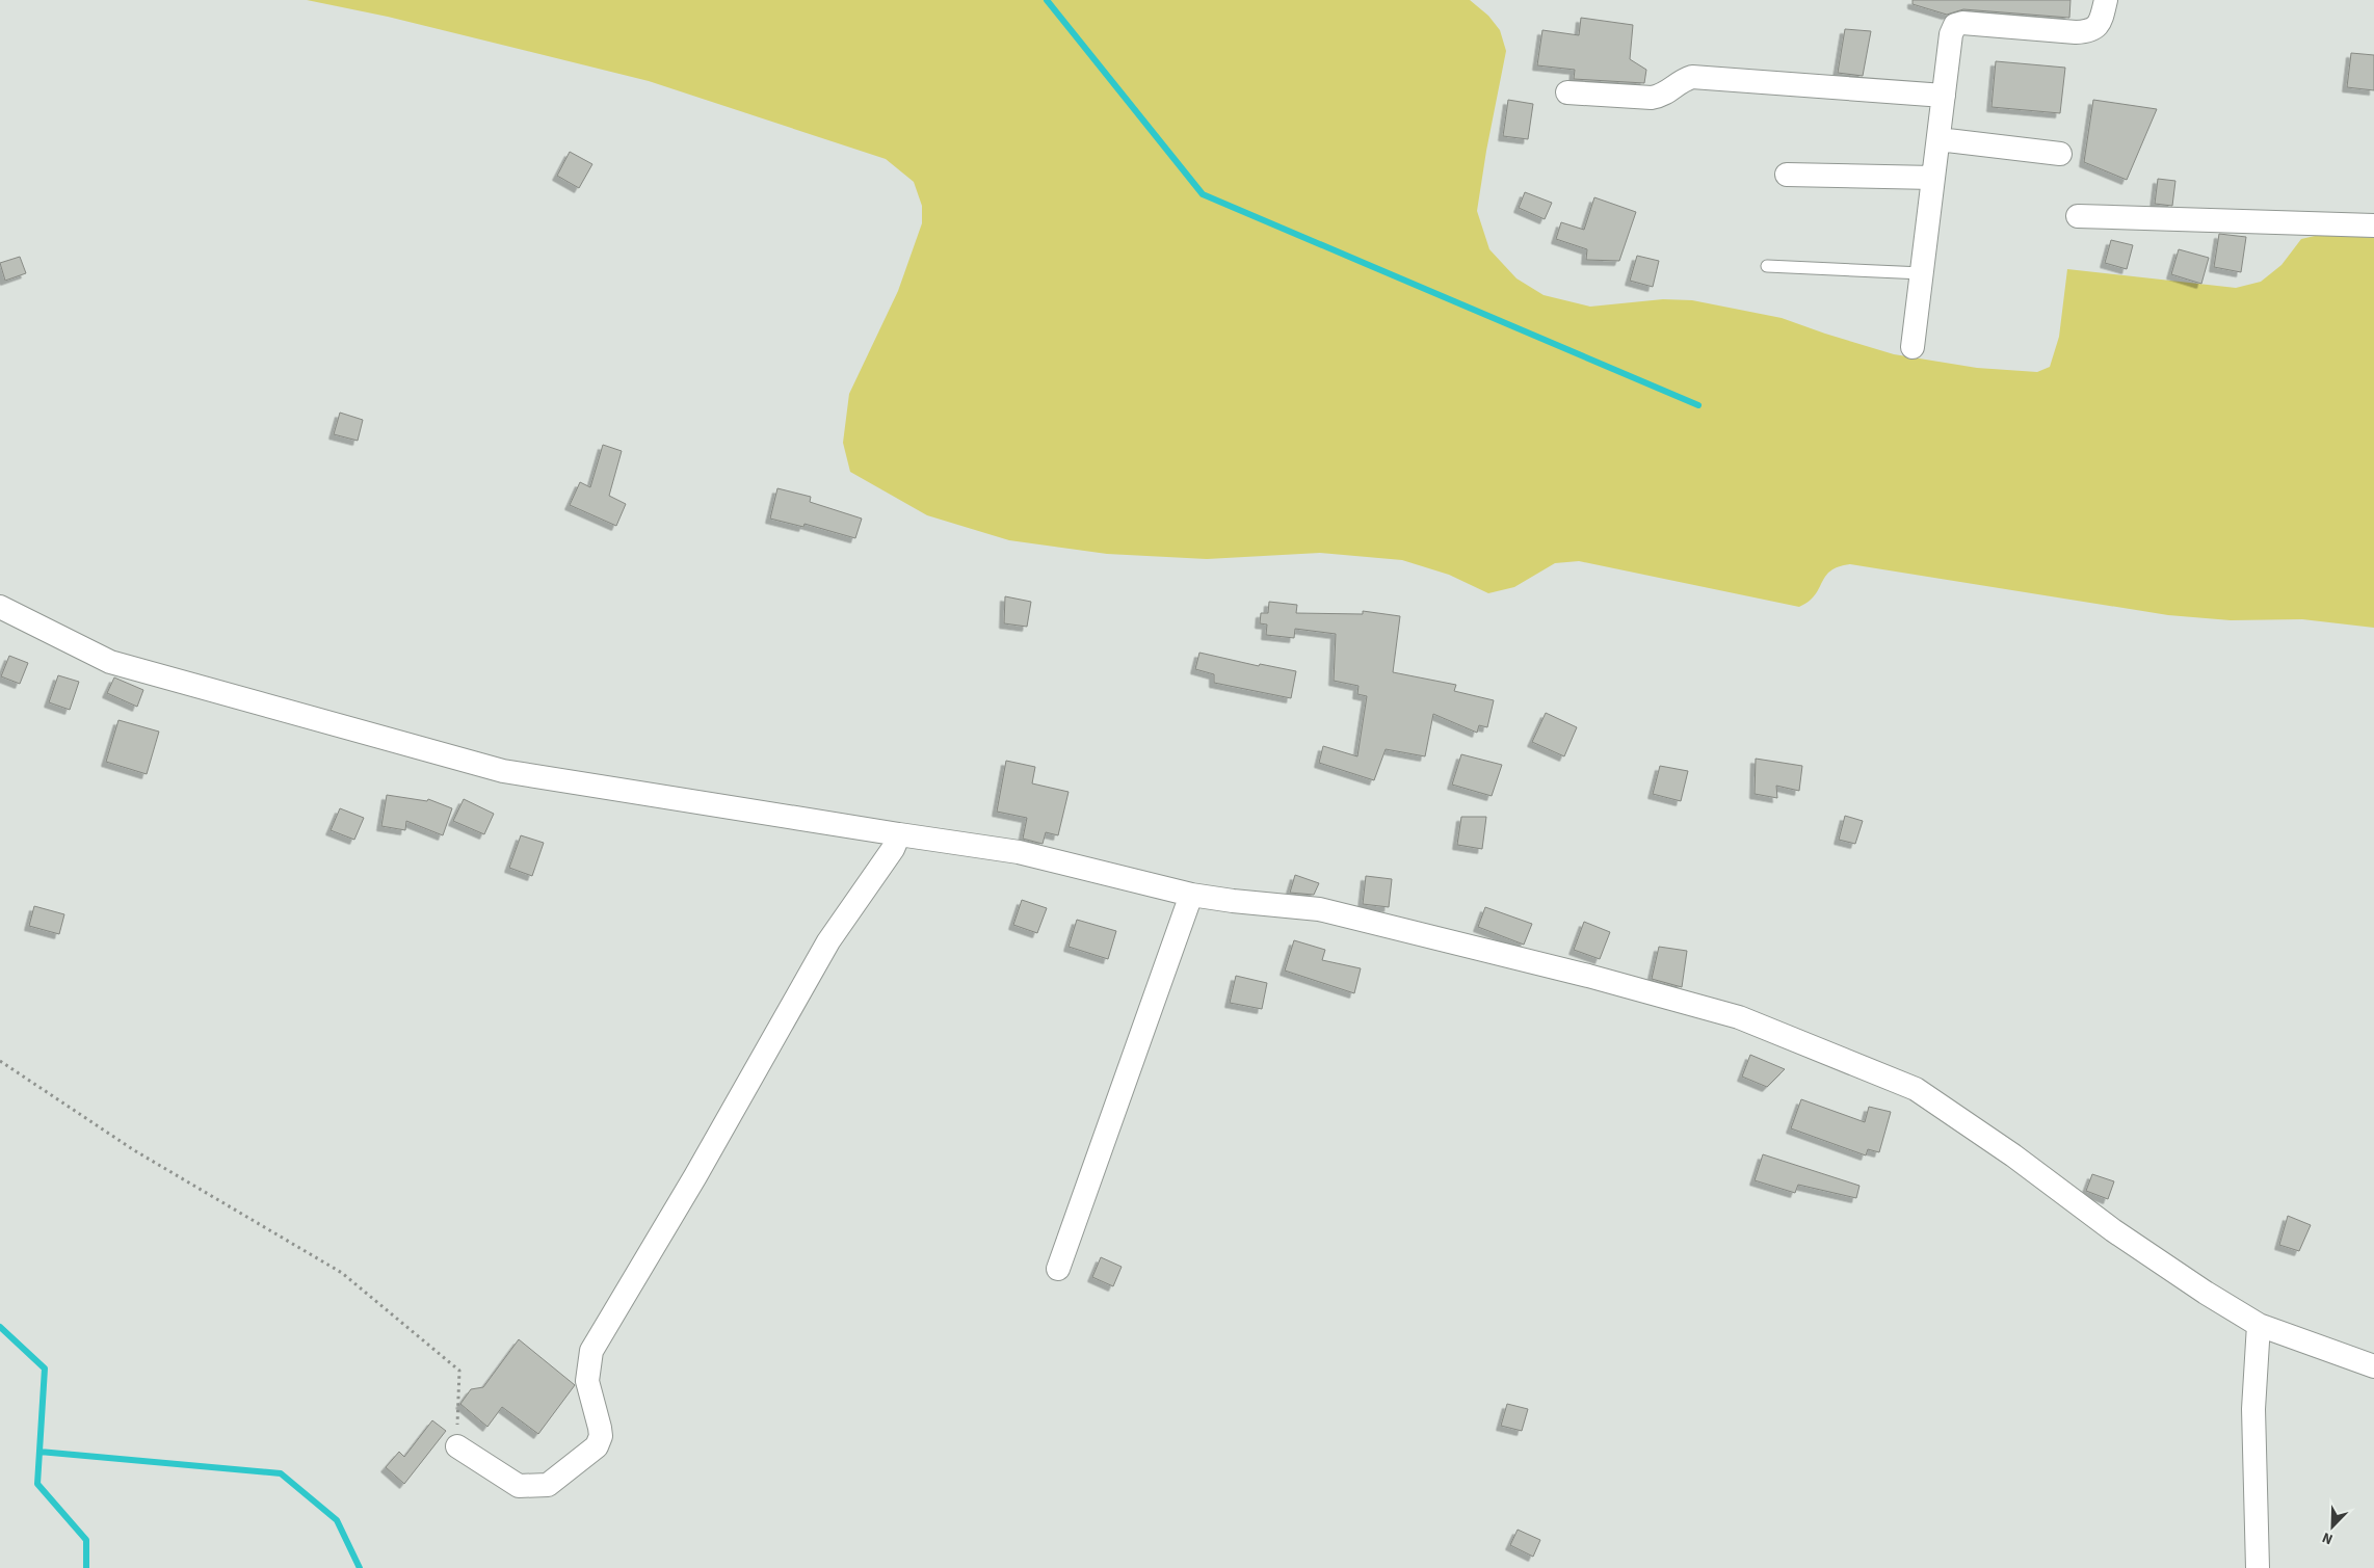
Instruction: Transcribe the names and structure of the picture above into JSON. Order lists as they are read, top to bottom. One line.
{"north":"bottom left"}
